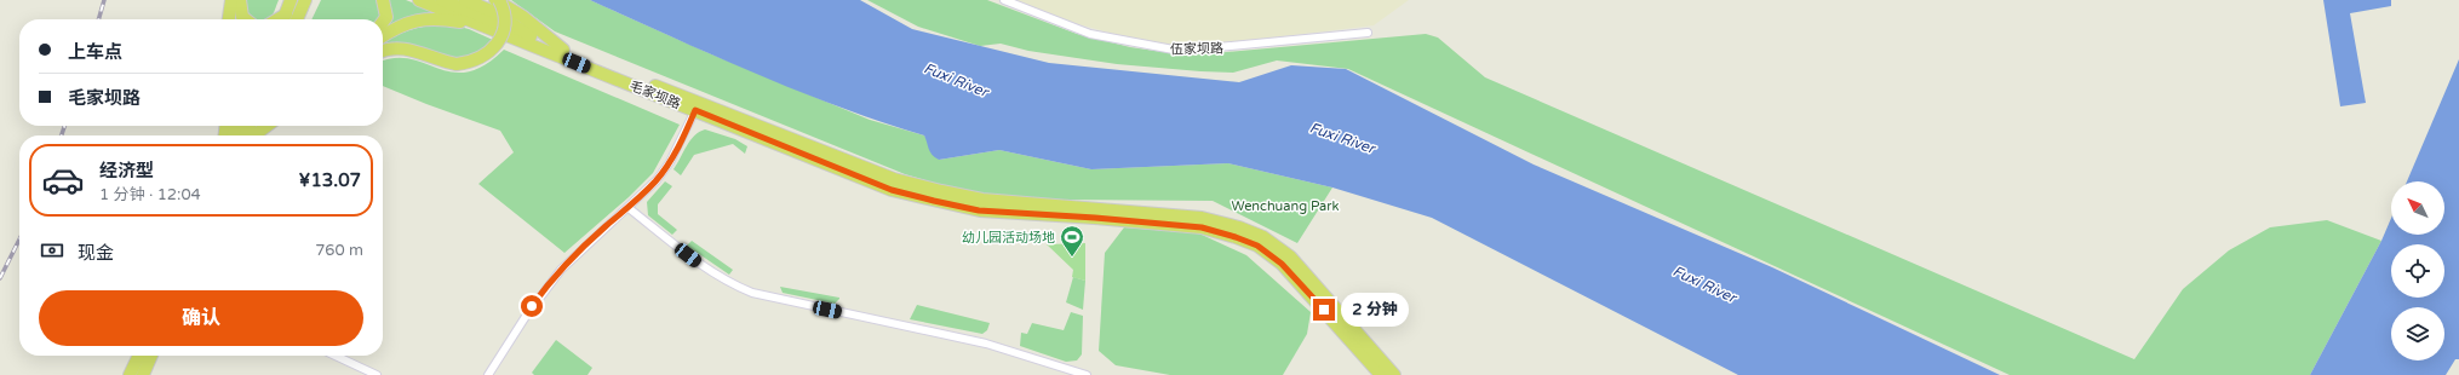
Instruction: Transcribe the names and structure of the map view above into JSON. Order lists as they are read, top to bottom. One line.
{"streets":{"main road":["毛家坝路"],"street":["伍家坝路"]},"water":["Fuxi River"],"parks":["Wenchuang Park"],"places":{"sports":["幼儿园活动场地"]},"north":"top left","page":{"banner":["上车点","毛家坝路"],"list":[{"name":"经济型","note":"1 分钟 · 12:04","value":"¥13.07"}],"pay":["现金","760 m"],"buttons":"确认","bubble":"2 分钟"}}
